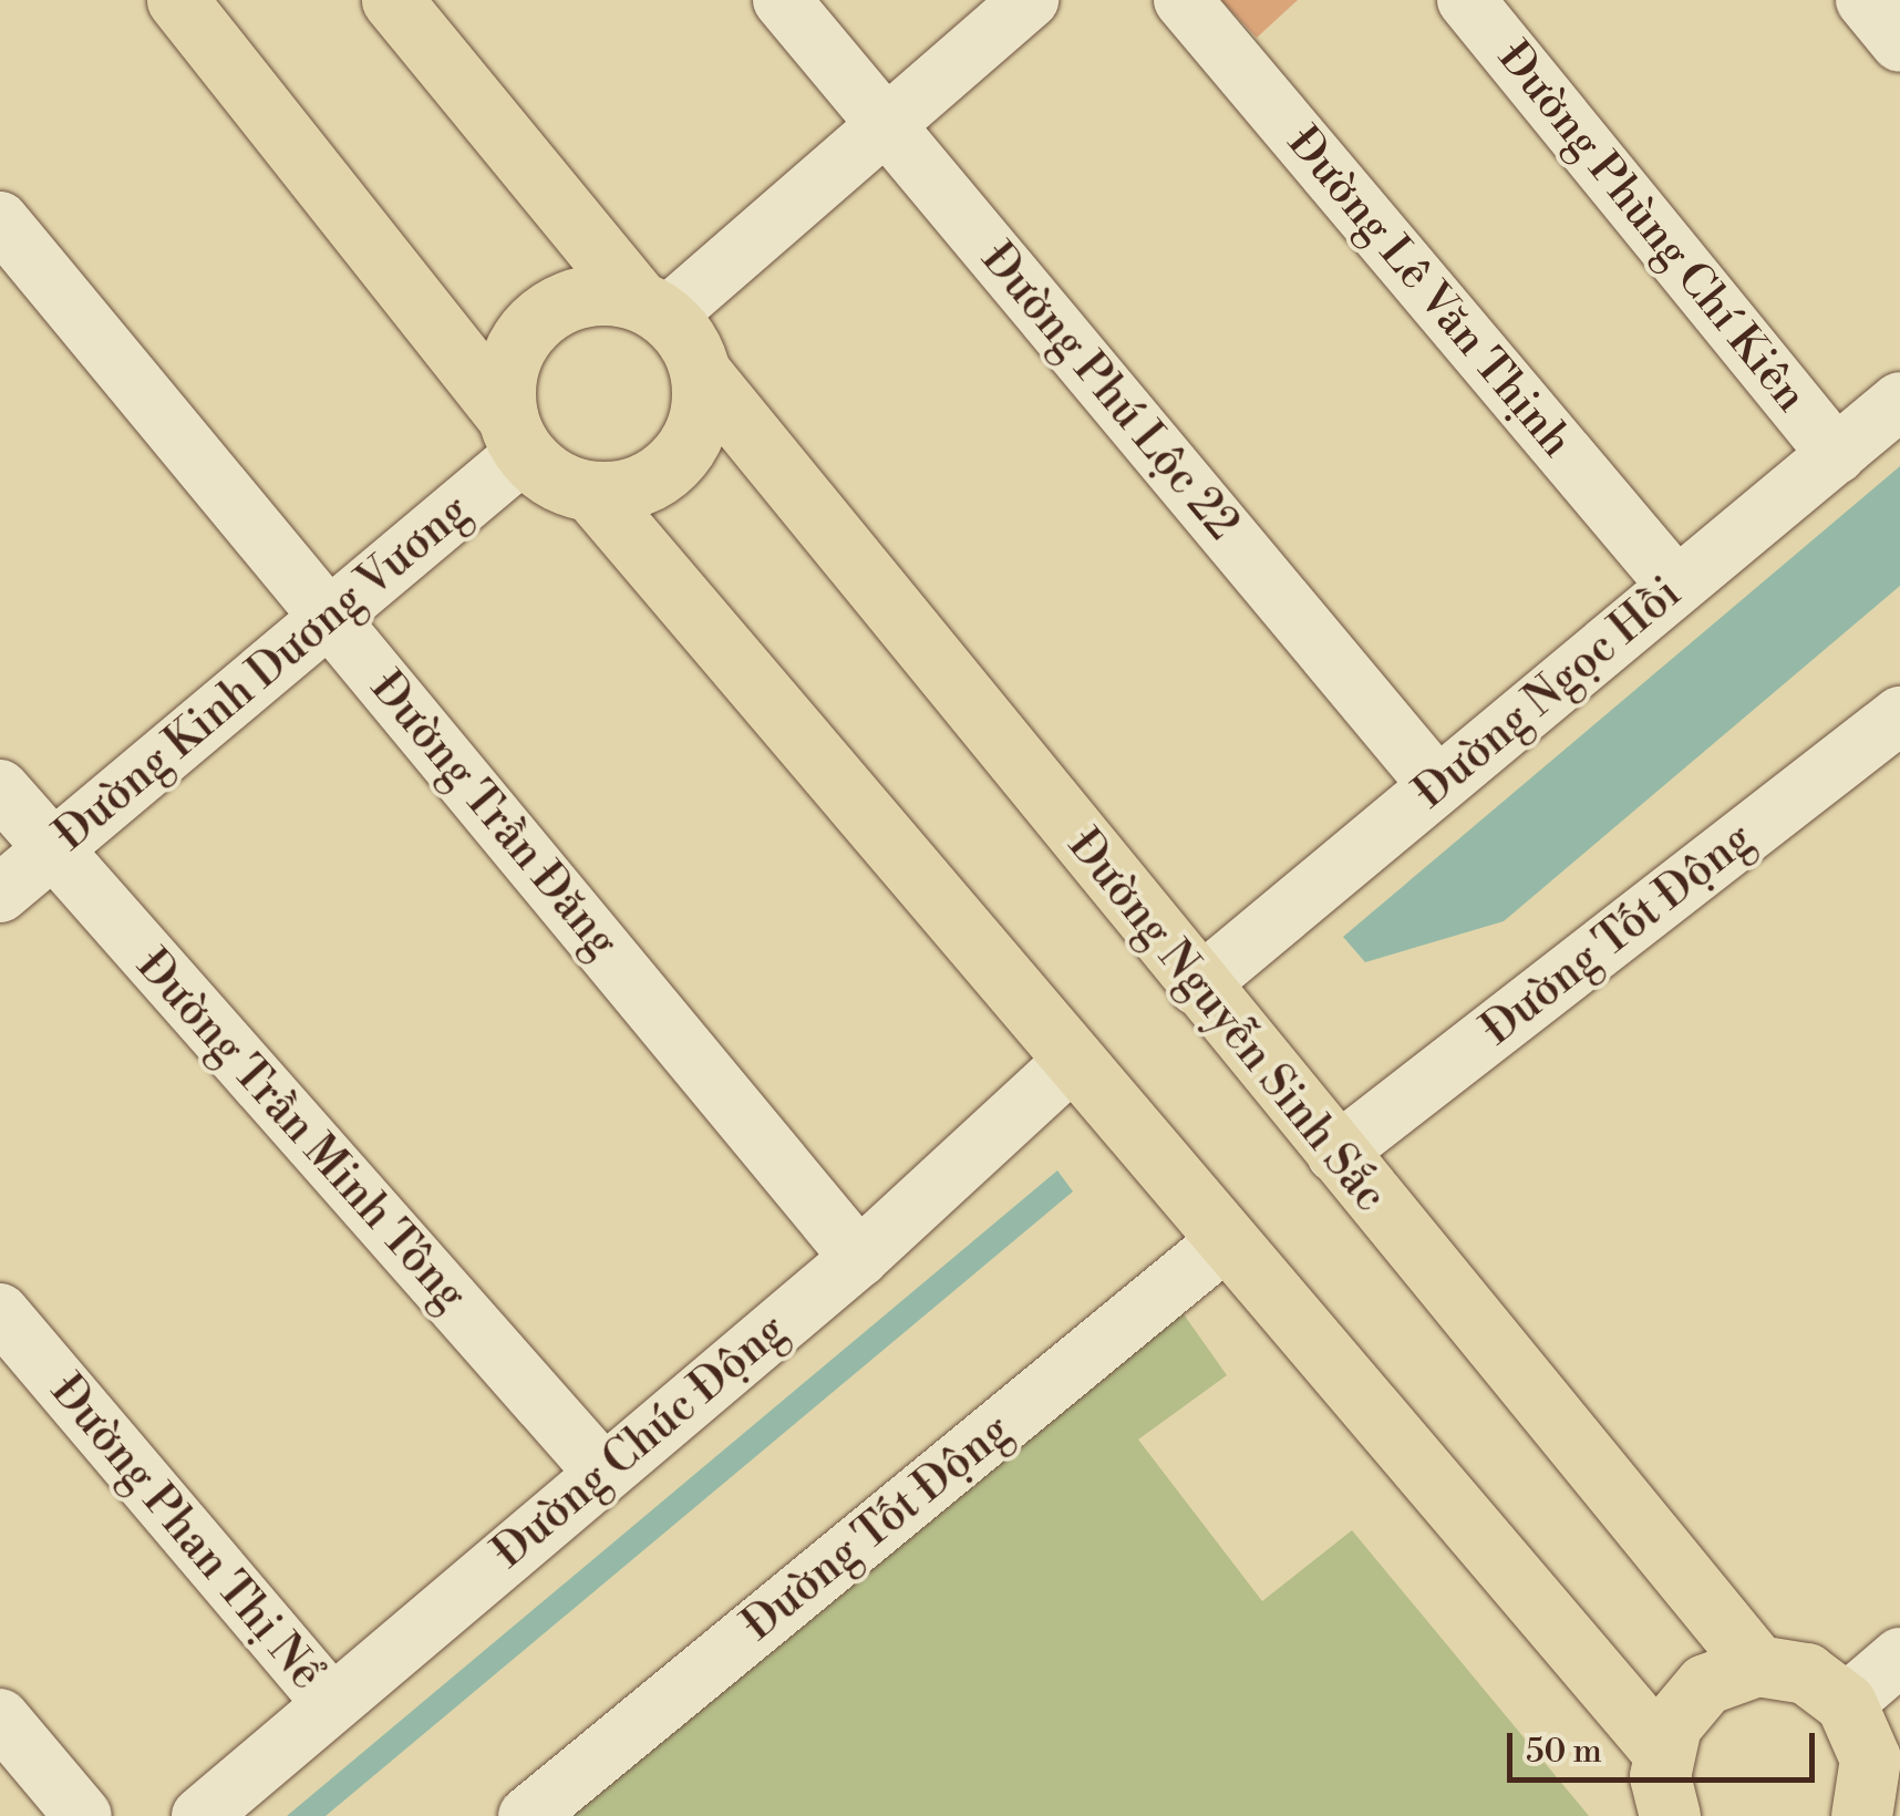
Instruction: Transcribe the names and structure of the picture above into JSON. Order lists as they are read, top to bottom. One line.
{"streets":{"main road":["Đường Nguyễn Sinh Sắc"],"street":["Đường Phùng Chí Kiên","Đường Lê Văn Thịnh","Đường Phú Lộc 22","Đường Kinh Dương Vương","Đường Ngọc Hồi","Đường Trần Đăng","Đường Tốt Động","Đường Trần Minh Tông","Đường Chúc Động","Đường Phan Thị Nể"]},"crossings":[["Đường Phùng Chí Kiên","Đường Ngọc Hồi"],["Đường Lê Văn Thịnh","Đường Ngọc Hồi"],["Đường Phú Lộc 22","Đường Ngọc Hồi"],["Đường Kinh Dương Vương","Đường Trần Đăng"],["Đường Kinh Dương Vương","Đường Nguyễn Sinh Sắc"],["Đường Kinh Dương Vương","Đường Trần Minh Tông"],["Đường Ngọc Hồi","Đường Nguyễn Sinh Sắc"],["Đường Trần Đăng","Đường Chúc Động"],["Đường Tốt Động","Đường Nguyễn Sinh Sắc"],["Đường Trần Minh Tông","Đường Chúc Động"],["Đường Chúc Động","Đường Phan Thị Nể"]],"scale_bar":"50 m"}
